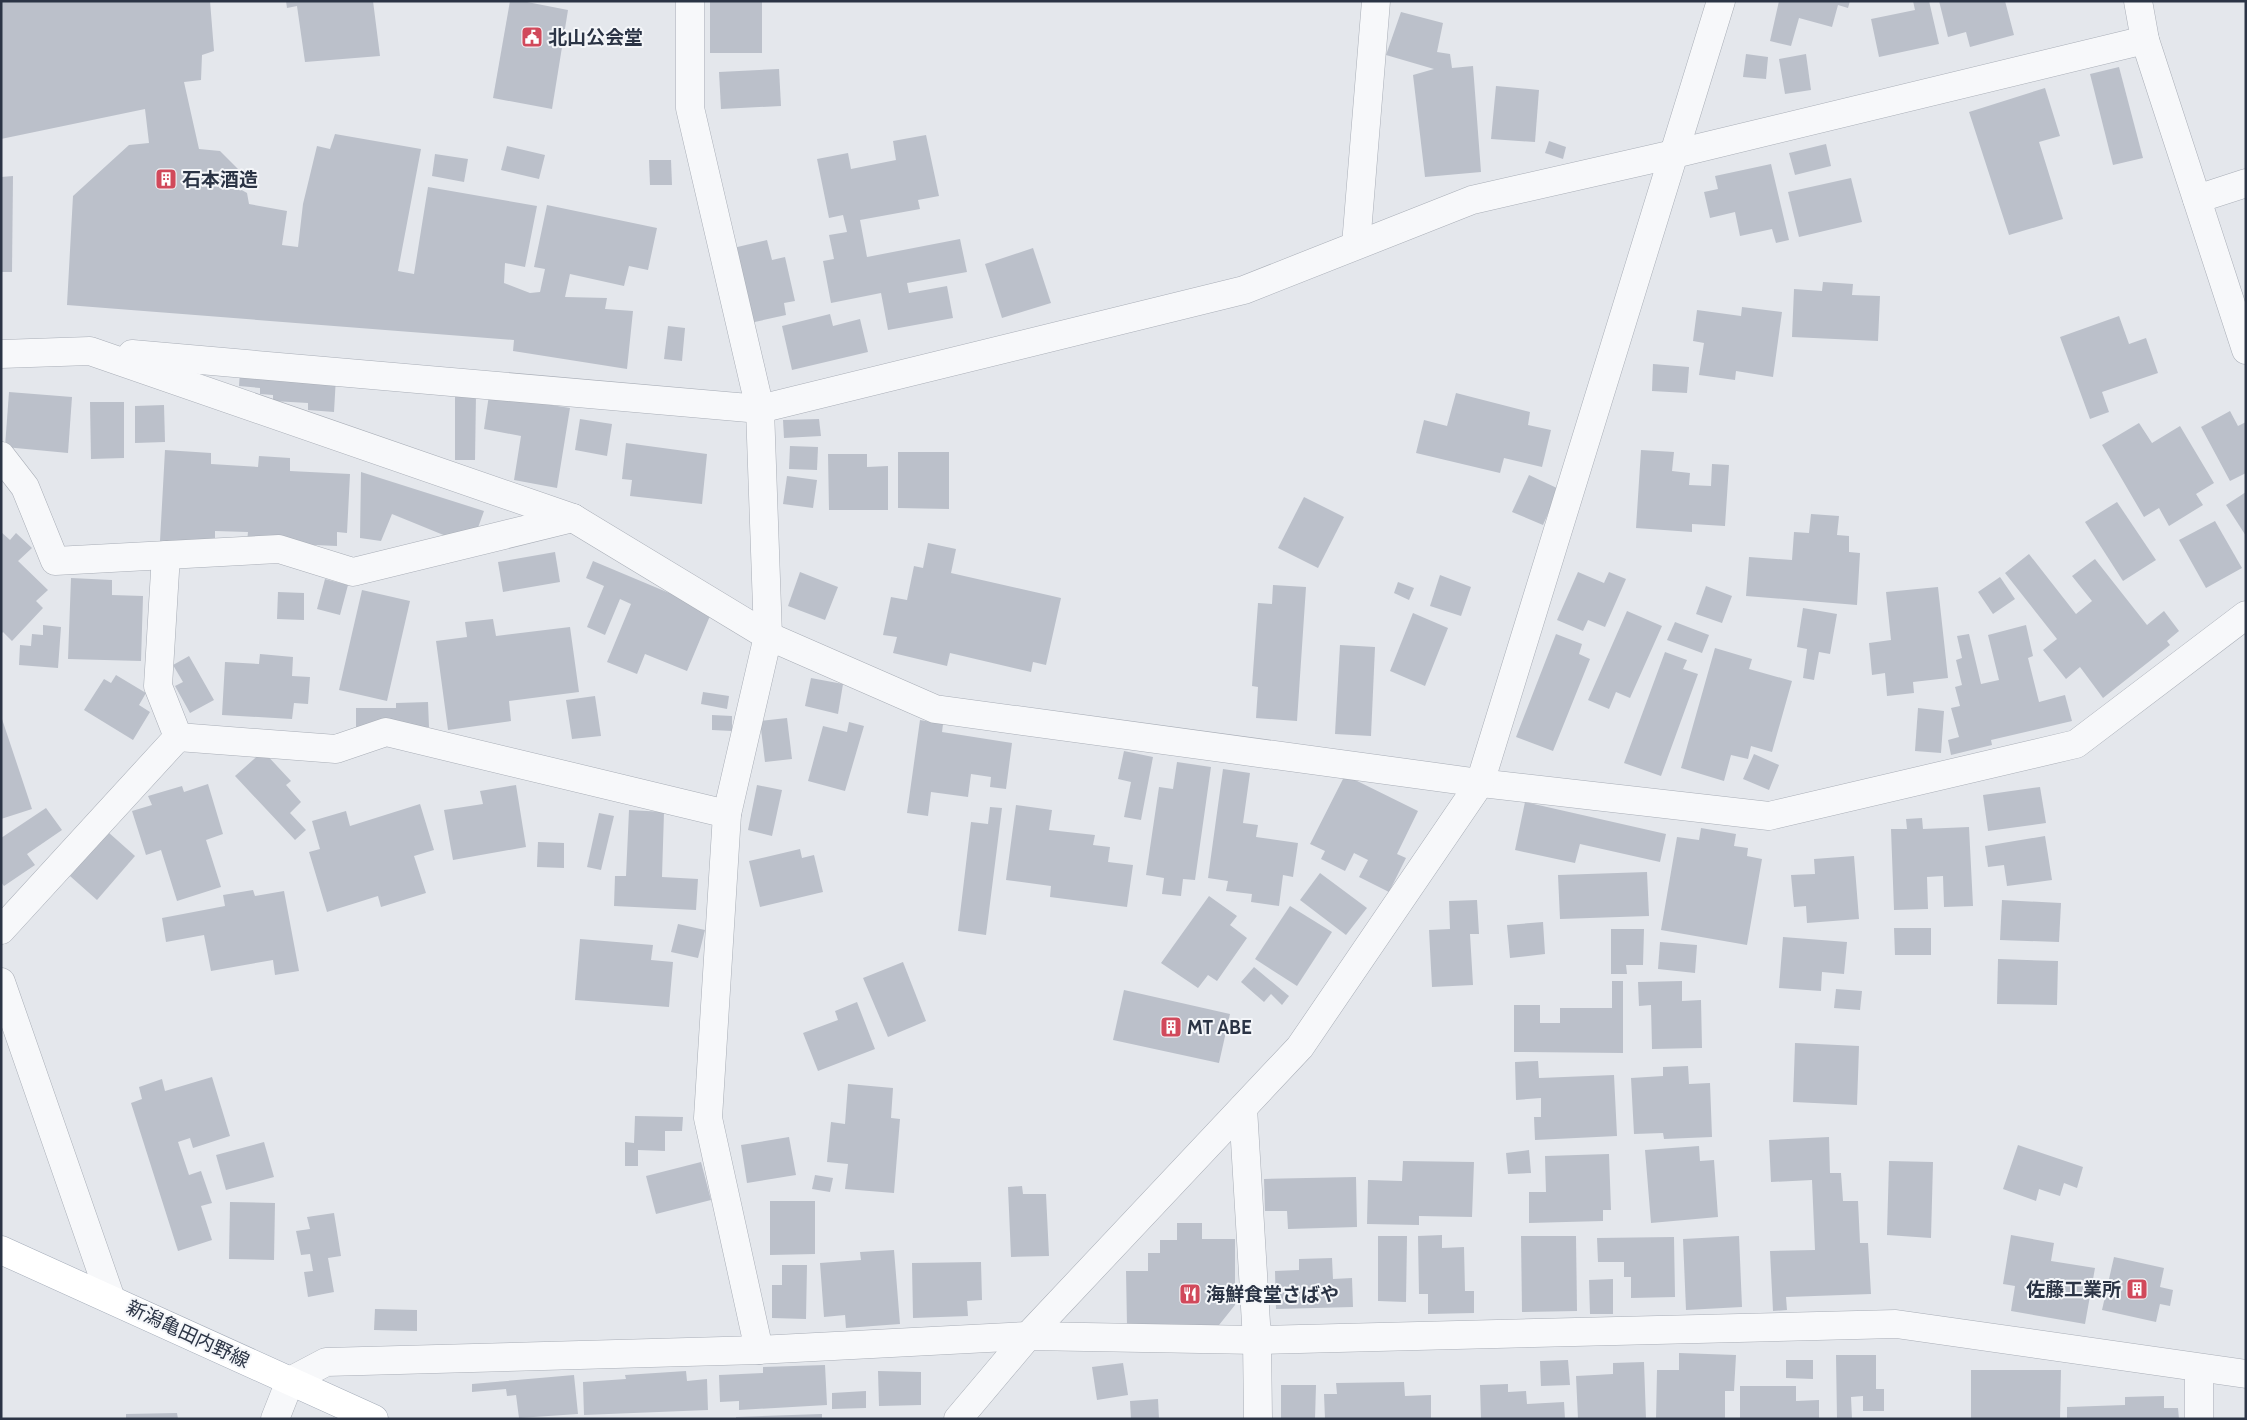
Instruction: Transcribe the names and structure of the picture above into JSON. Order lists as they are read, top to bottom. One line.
{"streets":{"main road":["新潟亀田内野線"]},"places":{"public building":["北山公会堂"],"building":["石本酒造","MT ABE","佐藤工業所"],"restaurant":["海鮮食堂さばや"]}}
